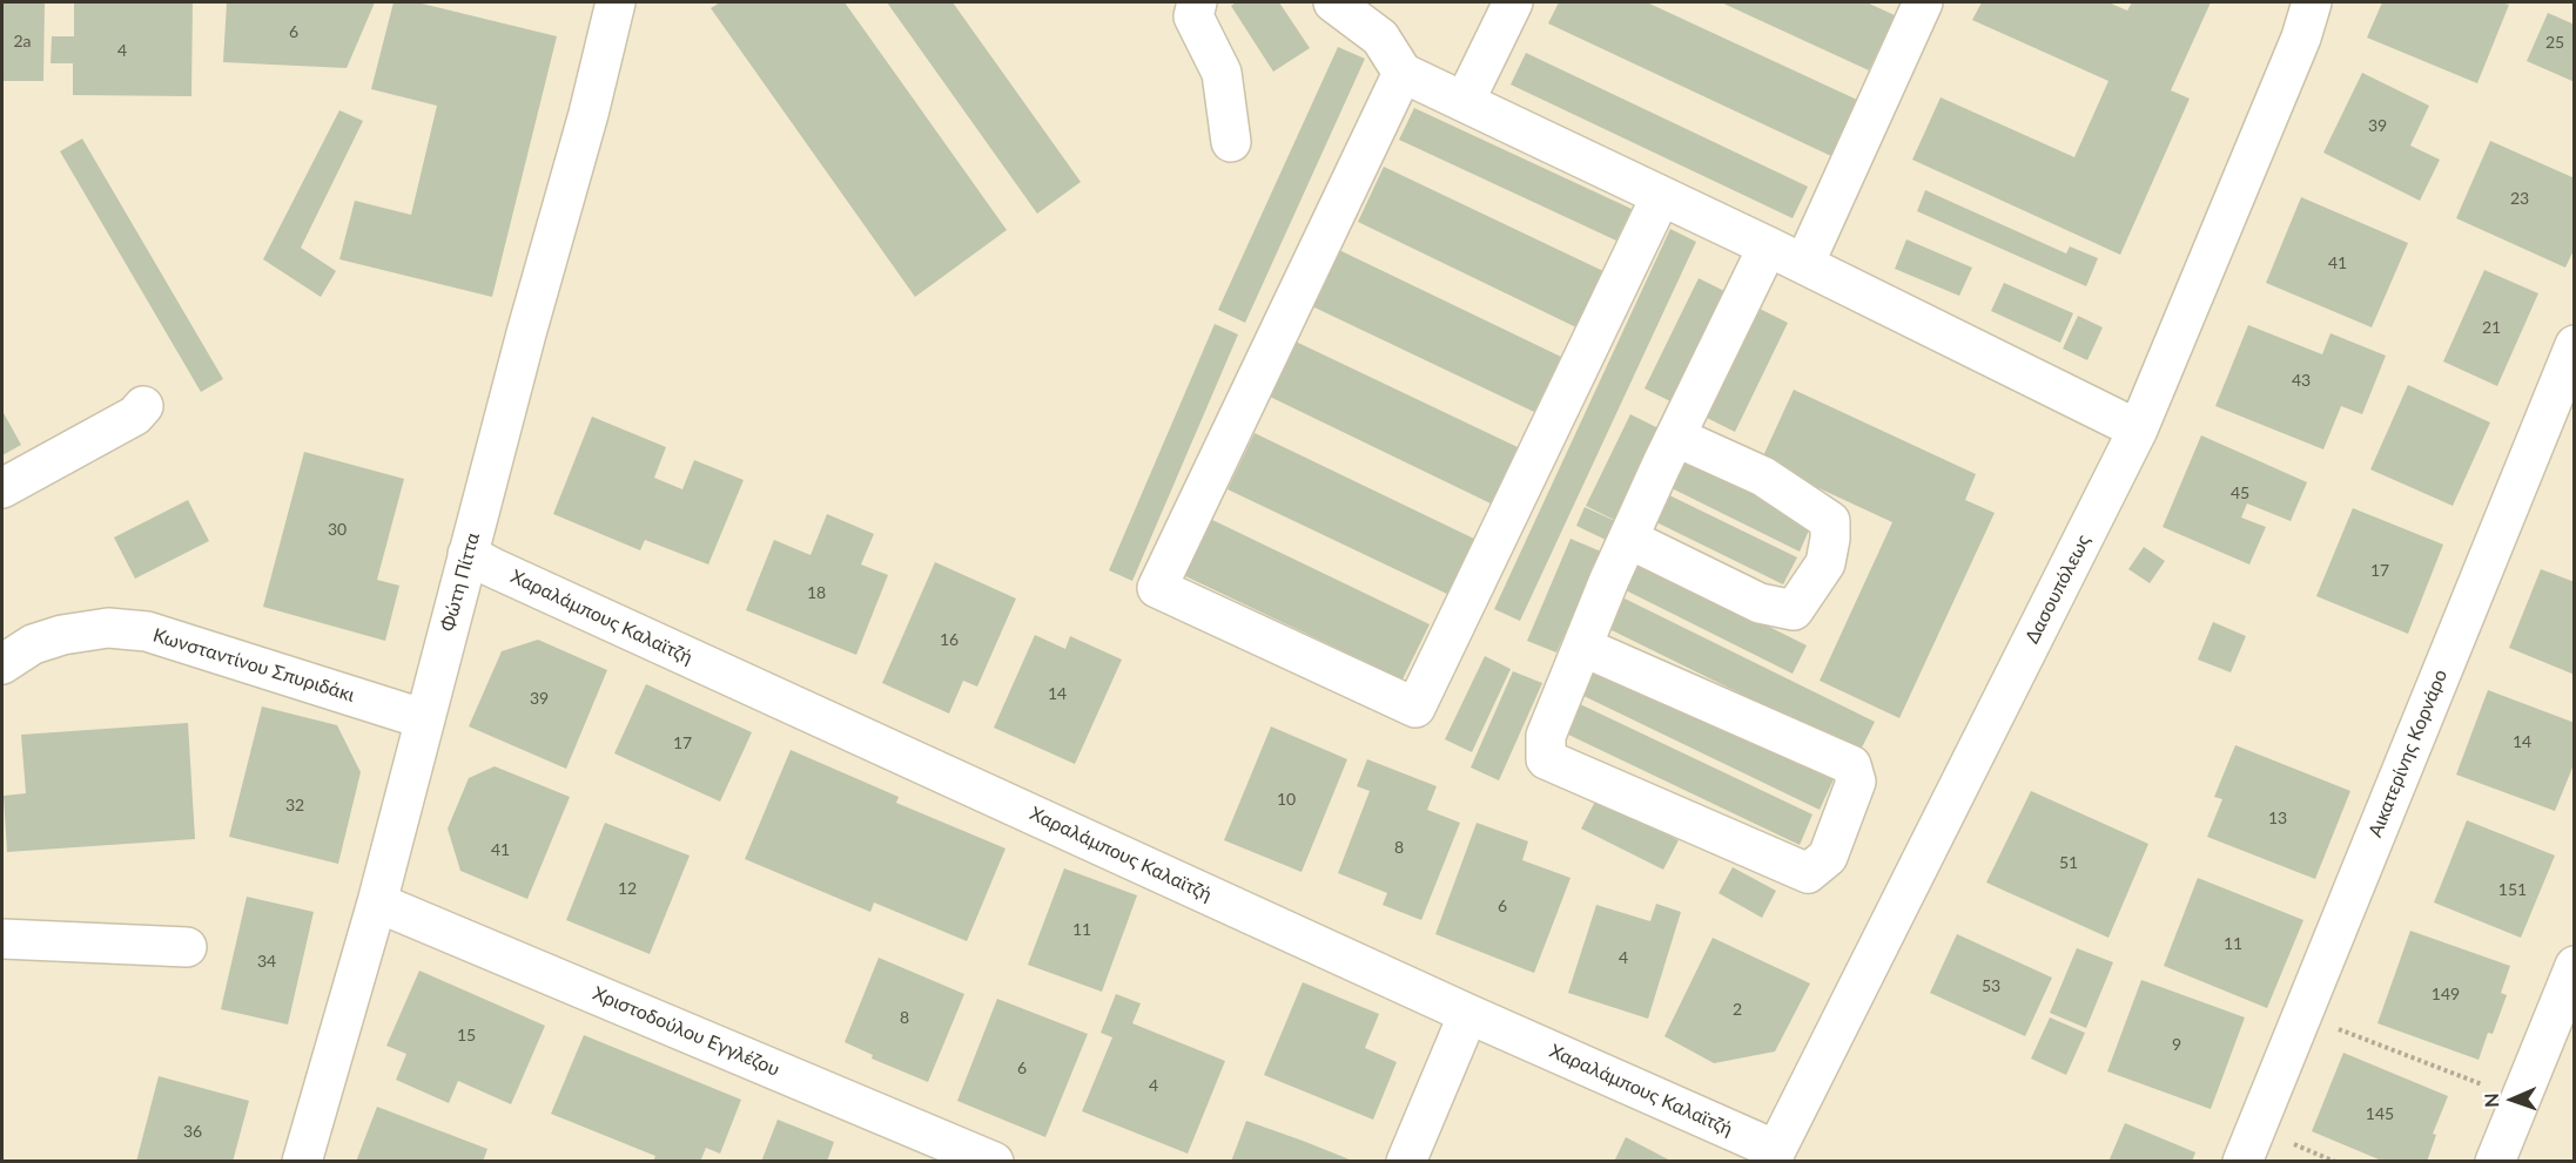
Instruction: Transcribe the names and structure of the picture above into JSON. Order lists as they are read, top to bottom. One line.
{"streets":{"street":["Φώτη Πίττα","Δασουπόλεως","Χαραλάμπους Καλαϊτζή","Κωνσταντίνου Σπυριδάκι","Αικατερίνης Κορνάρο","Χριστοδούλου Εγγλέζου"]},"crossings":[["Φώτη Πίττα","Χαραλάμπους Καλαϊτζή"],["Φώτη Πίττα","Κωνσταντίνου Σπυριδάκι"],["Φώτη Πίττα","Χριστοδούλου Εγγλέζου"],["Δασουπόλεως","Χαραλάμπους Καλαϊτζή"]],"house_numbers":["6","2a","25","4","39","23","41","21","43","45","30","17","18","16","14","39","14","17","10","32","13","8","41","51","12","151","6","11","11","4","34","53","149","2","8","15","9","6","4","145","36"],"north":"left"}
